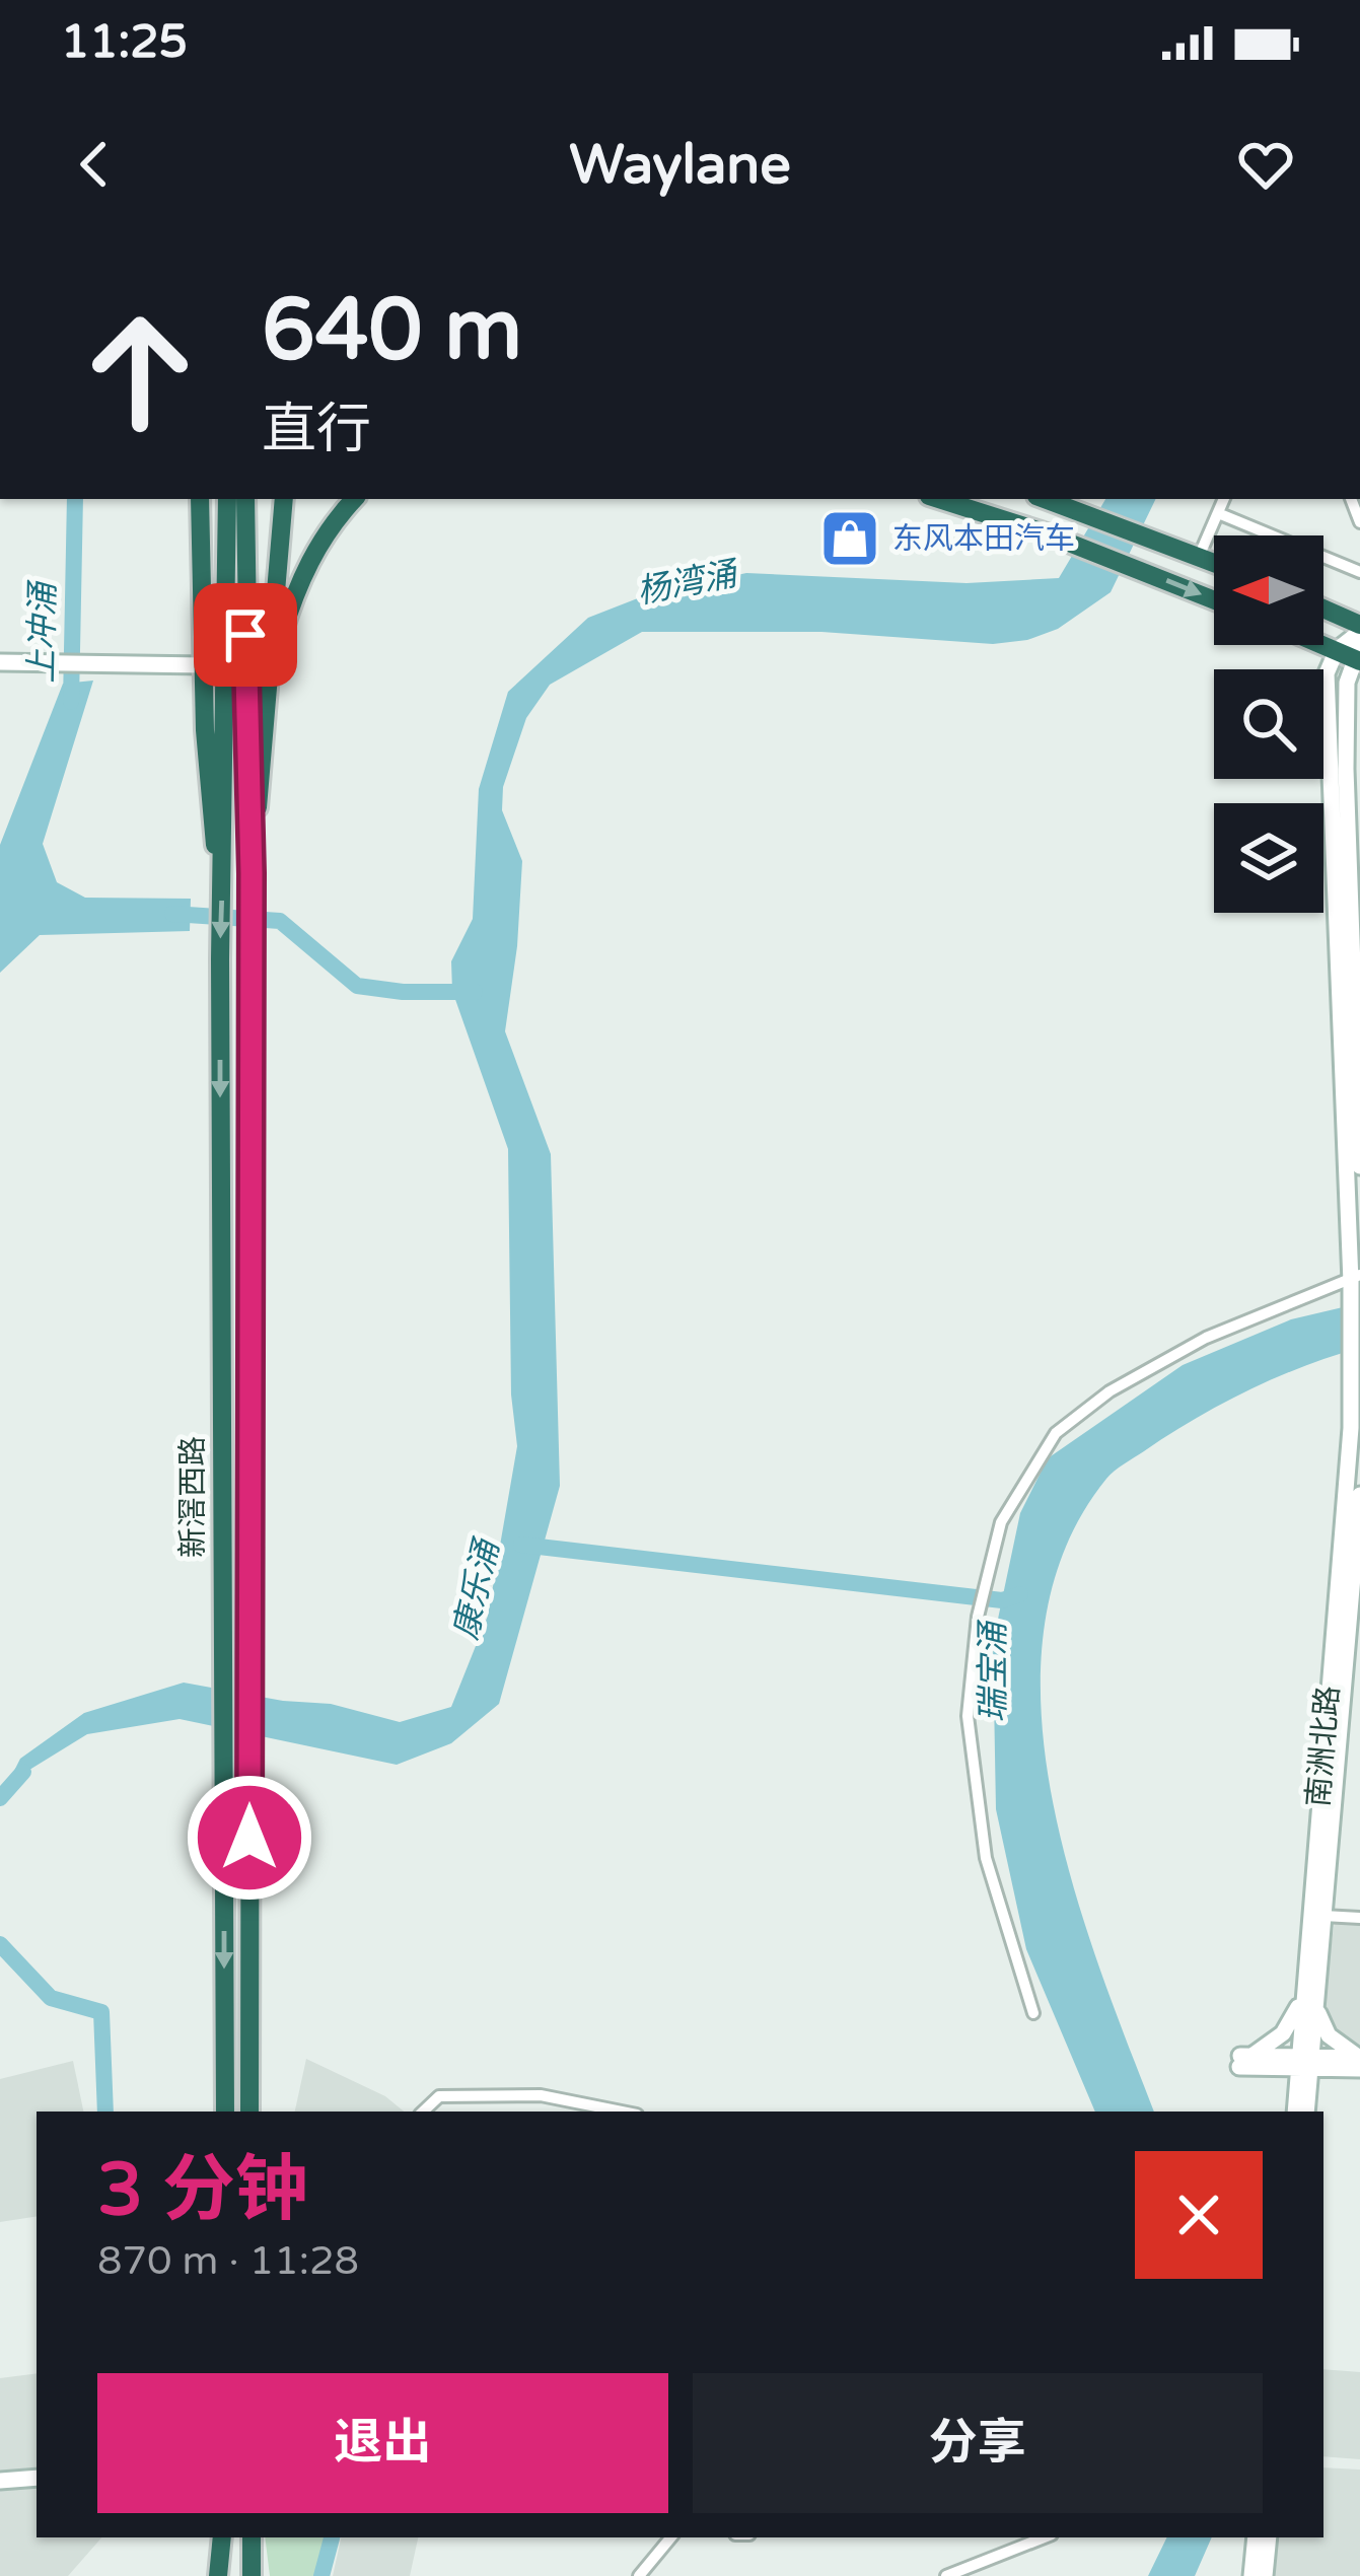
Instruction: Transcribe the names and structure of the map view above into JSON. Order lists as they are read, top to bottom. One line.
{"streets":{"highway":["新滘西路"],"main road":["南洲北路"]},"water":["杨湾涌","上冲涌","康乐涌","瑞宝涌"],"places":{"shop":["东风本田汽车"]},"north":"left","page":{"status":"11:25","header":"Waylane","turn":["640 m","直行"],"heading":["3 分钟","870 m · 11:28"],"buttons":["退出","分享"]}}
